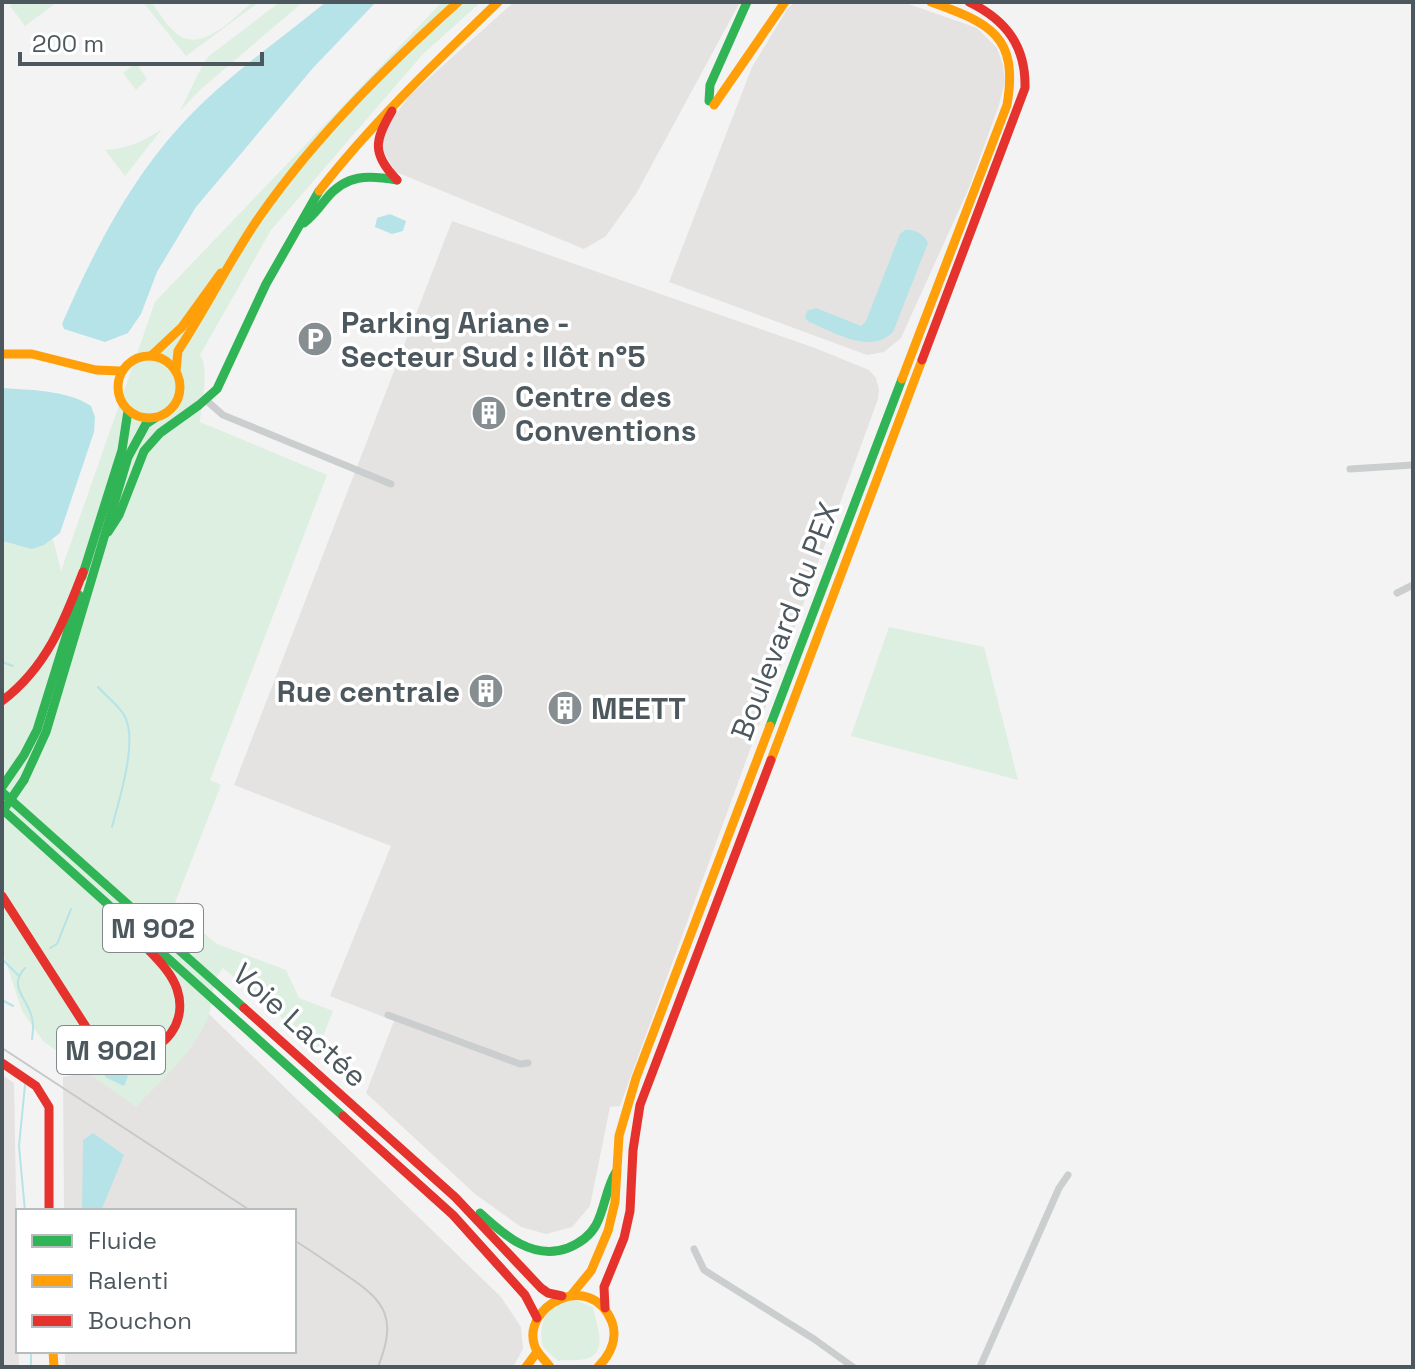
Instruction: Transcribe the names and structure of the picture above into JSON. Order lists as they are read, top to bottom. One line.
{"streets":{"main road":["Boulevard du PEX","M 902","Voie Lactée","M 902l"]},"crossings":[["Boulevard du PEX","Voie Lactée"],["Voie Lactée","M 902l"]],"places":{"parking":["Parking Ariane - Secteur Sud : Ilôt n°5"],"building":["Centre des Conventions","Rue centrale","MEETT"]},"legend":["Fluide","Ralenti","Bouchon"],"scale_bar":"200 m"}
